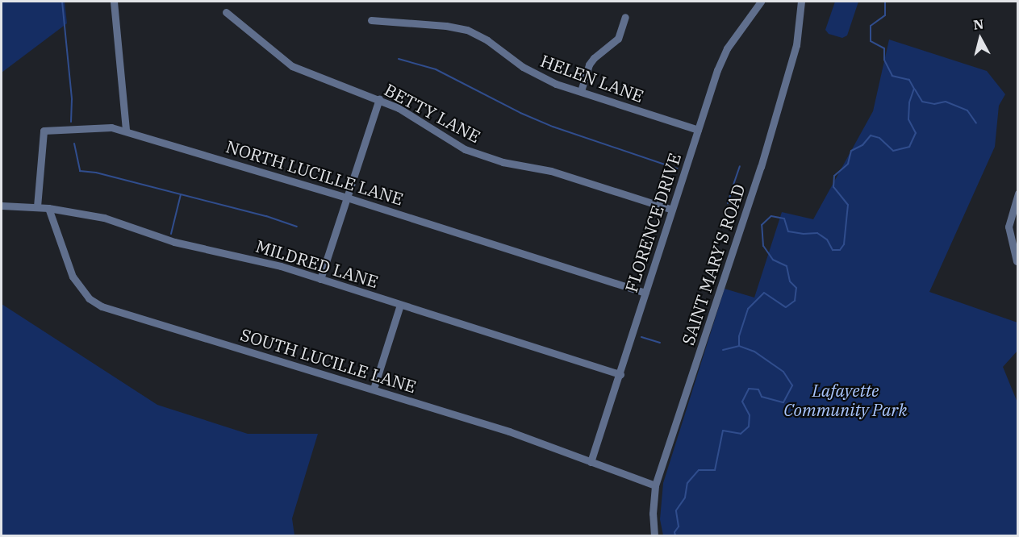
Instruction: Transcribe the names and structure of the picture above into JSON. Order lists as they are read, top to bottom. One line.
{"streets":{"street":["HELEN LANE","BETTY LANE","NORTH LUCILLE LANE","FLORENCE DRIVE","MILDRED LANE","SAINT MARY'S ROAD","SOUTH LUCILLE LANE"]},"crossings":[["HELEN LANE","FLORENCE DRIVE"],["BETTY LANE","FLORENCE DRIVE"],["NORTH LUCILLE LANE","FLORENCE DRIVE"],["NORTH LUCILLE LANE","MILDRED LANE"],["FLORENCE DRIVE","MILDRED LANE"],["FLORENCE DRIVE","SOUTH LUCILLE LANE"],["MILDRED LANE","SOUTH LUCILLE LANE"],["SAINT MARY'S ROAD","SOUTH LUCILLE LANE"]],"parks":["Lafayette Community Park"],"north":"top"}
